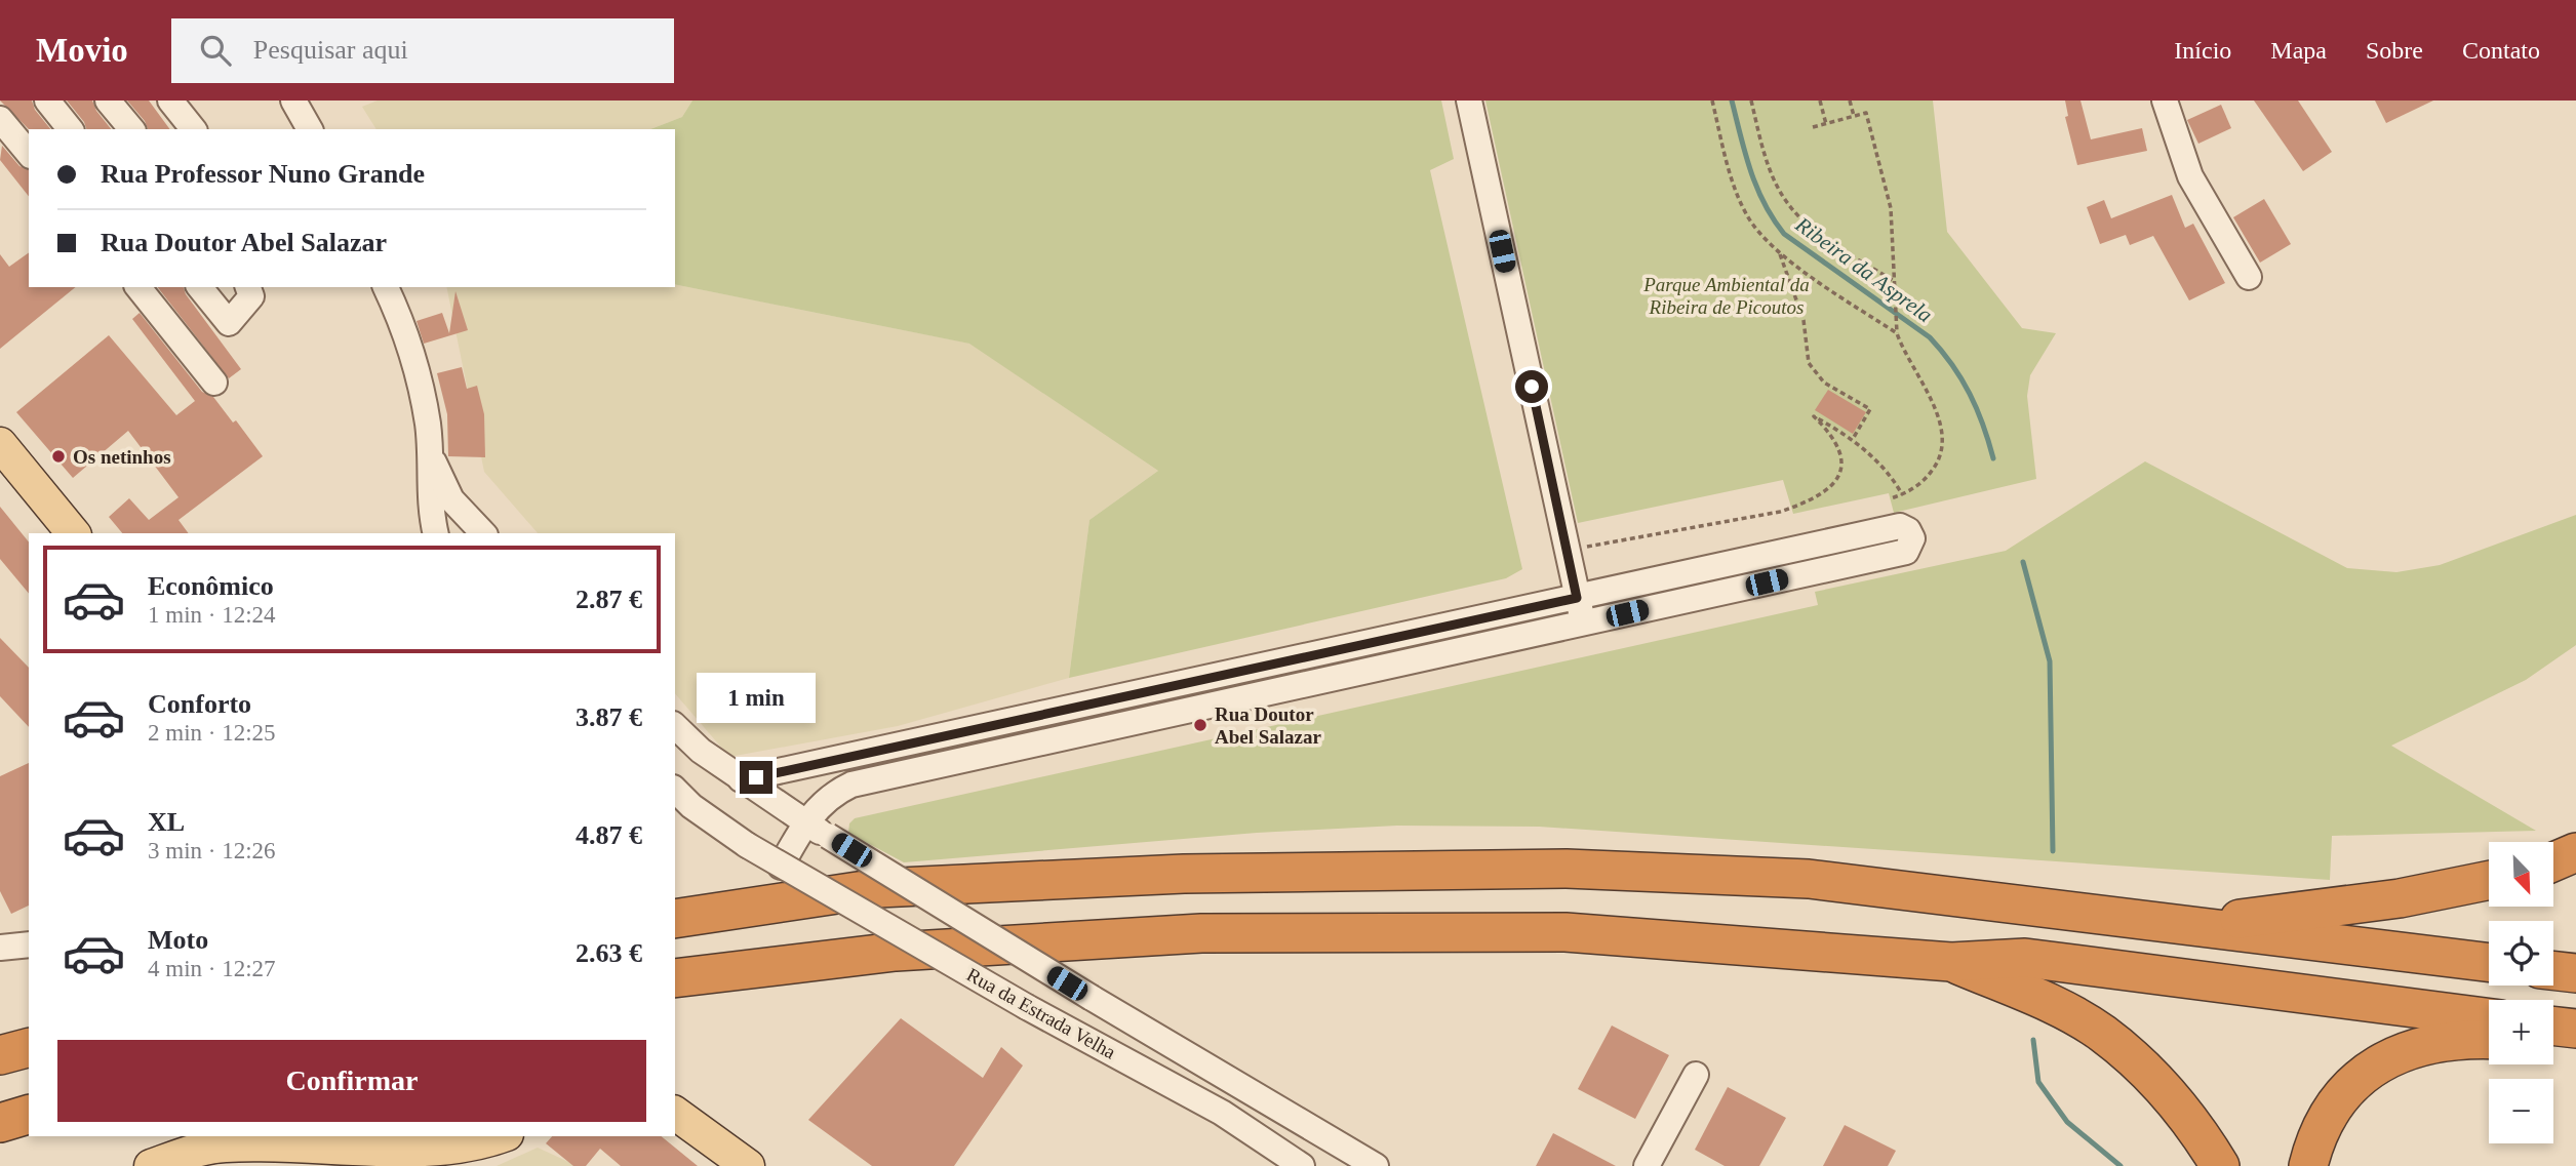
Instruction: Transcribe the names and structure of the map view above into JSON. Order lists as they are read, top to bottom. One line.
{"streets":{"street":["Rua da Estrada Velha"]},"water":["Ribeira da Asprela"],"parks":["Parque Ambiental da Ribeira de Picoutos"],"places":["Os netinhos","Rua Doutor Abel Salazar"],"north":"bottom right","page":{"header":"Movio","search":"Pesquisar aqui","nav":["Início","Mapa","Sobre","Contato"],"banner":["Rua Professor Nuno Grande","Rua Doutor Abel Salazar"],"list":[{"name":"Econômico","note":"1 min · 12:24","value":"2.87 €"},{"name":"Conforto","note":"2 min · 12:25","value":"3.87 €"},{"name":"XL","note":"3 min · 12:26","value":"4.87 €"},{"name":"Moto","note":"4 min · 12:27","value":"2.63 €"}],"bubble":"1 min","map_buttons":["+","−"],"buttons":"Confirmar"}}
